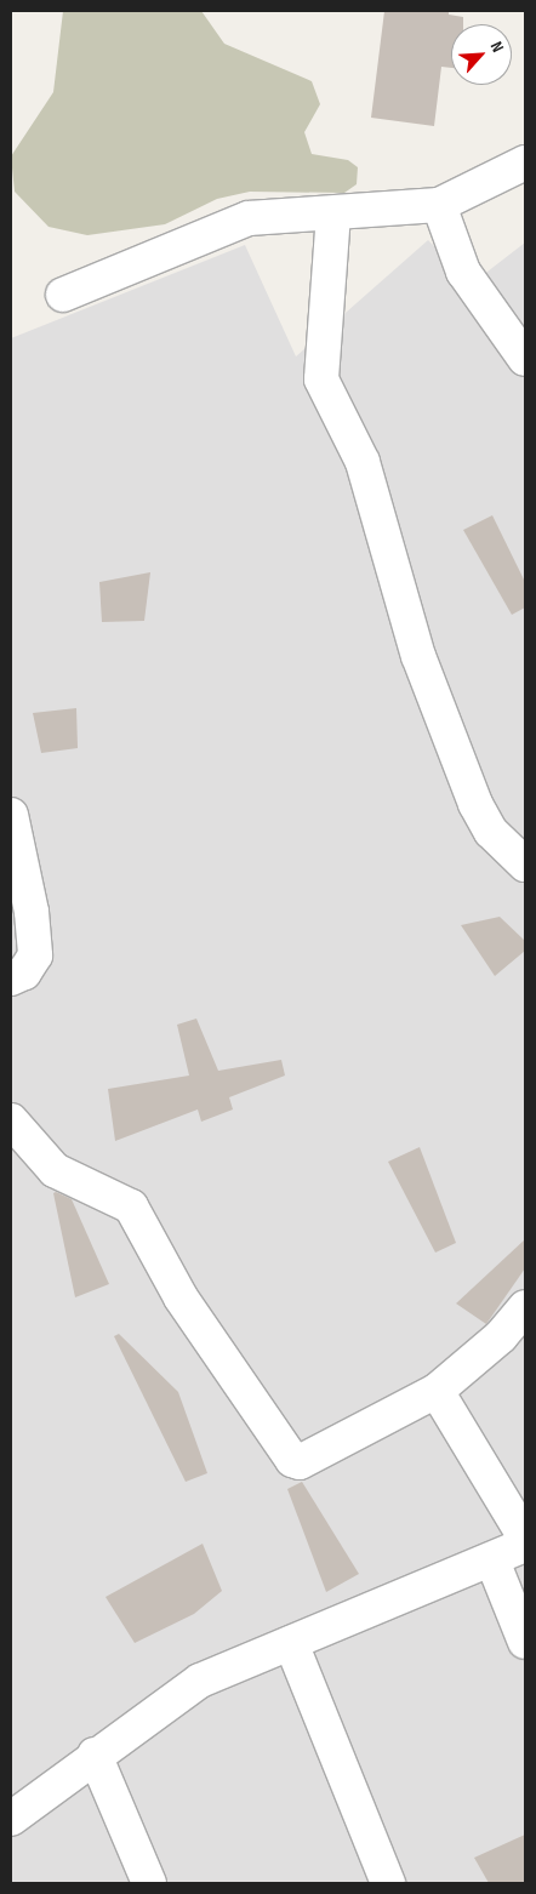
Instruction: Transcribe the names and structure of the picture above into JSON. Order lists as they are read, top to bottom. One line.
{"north":"top right"}
